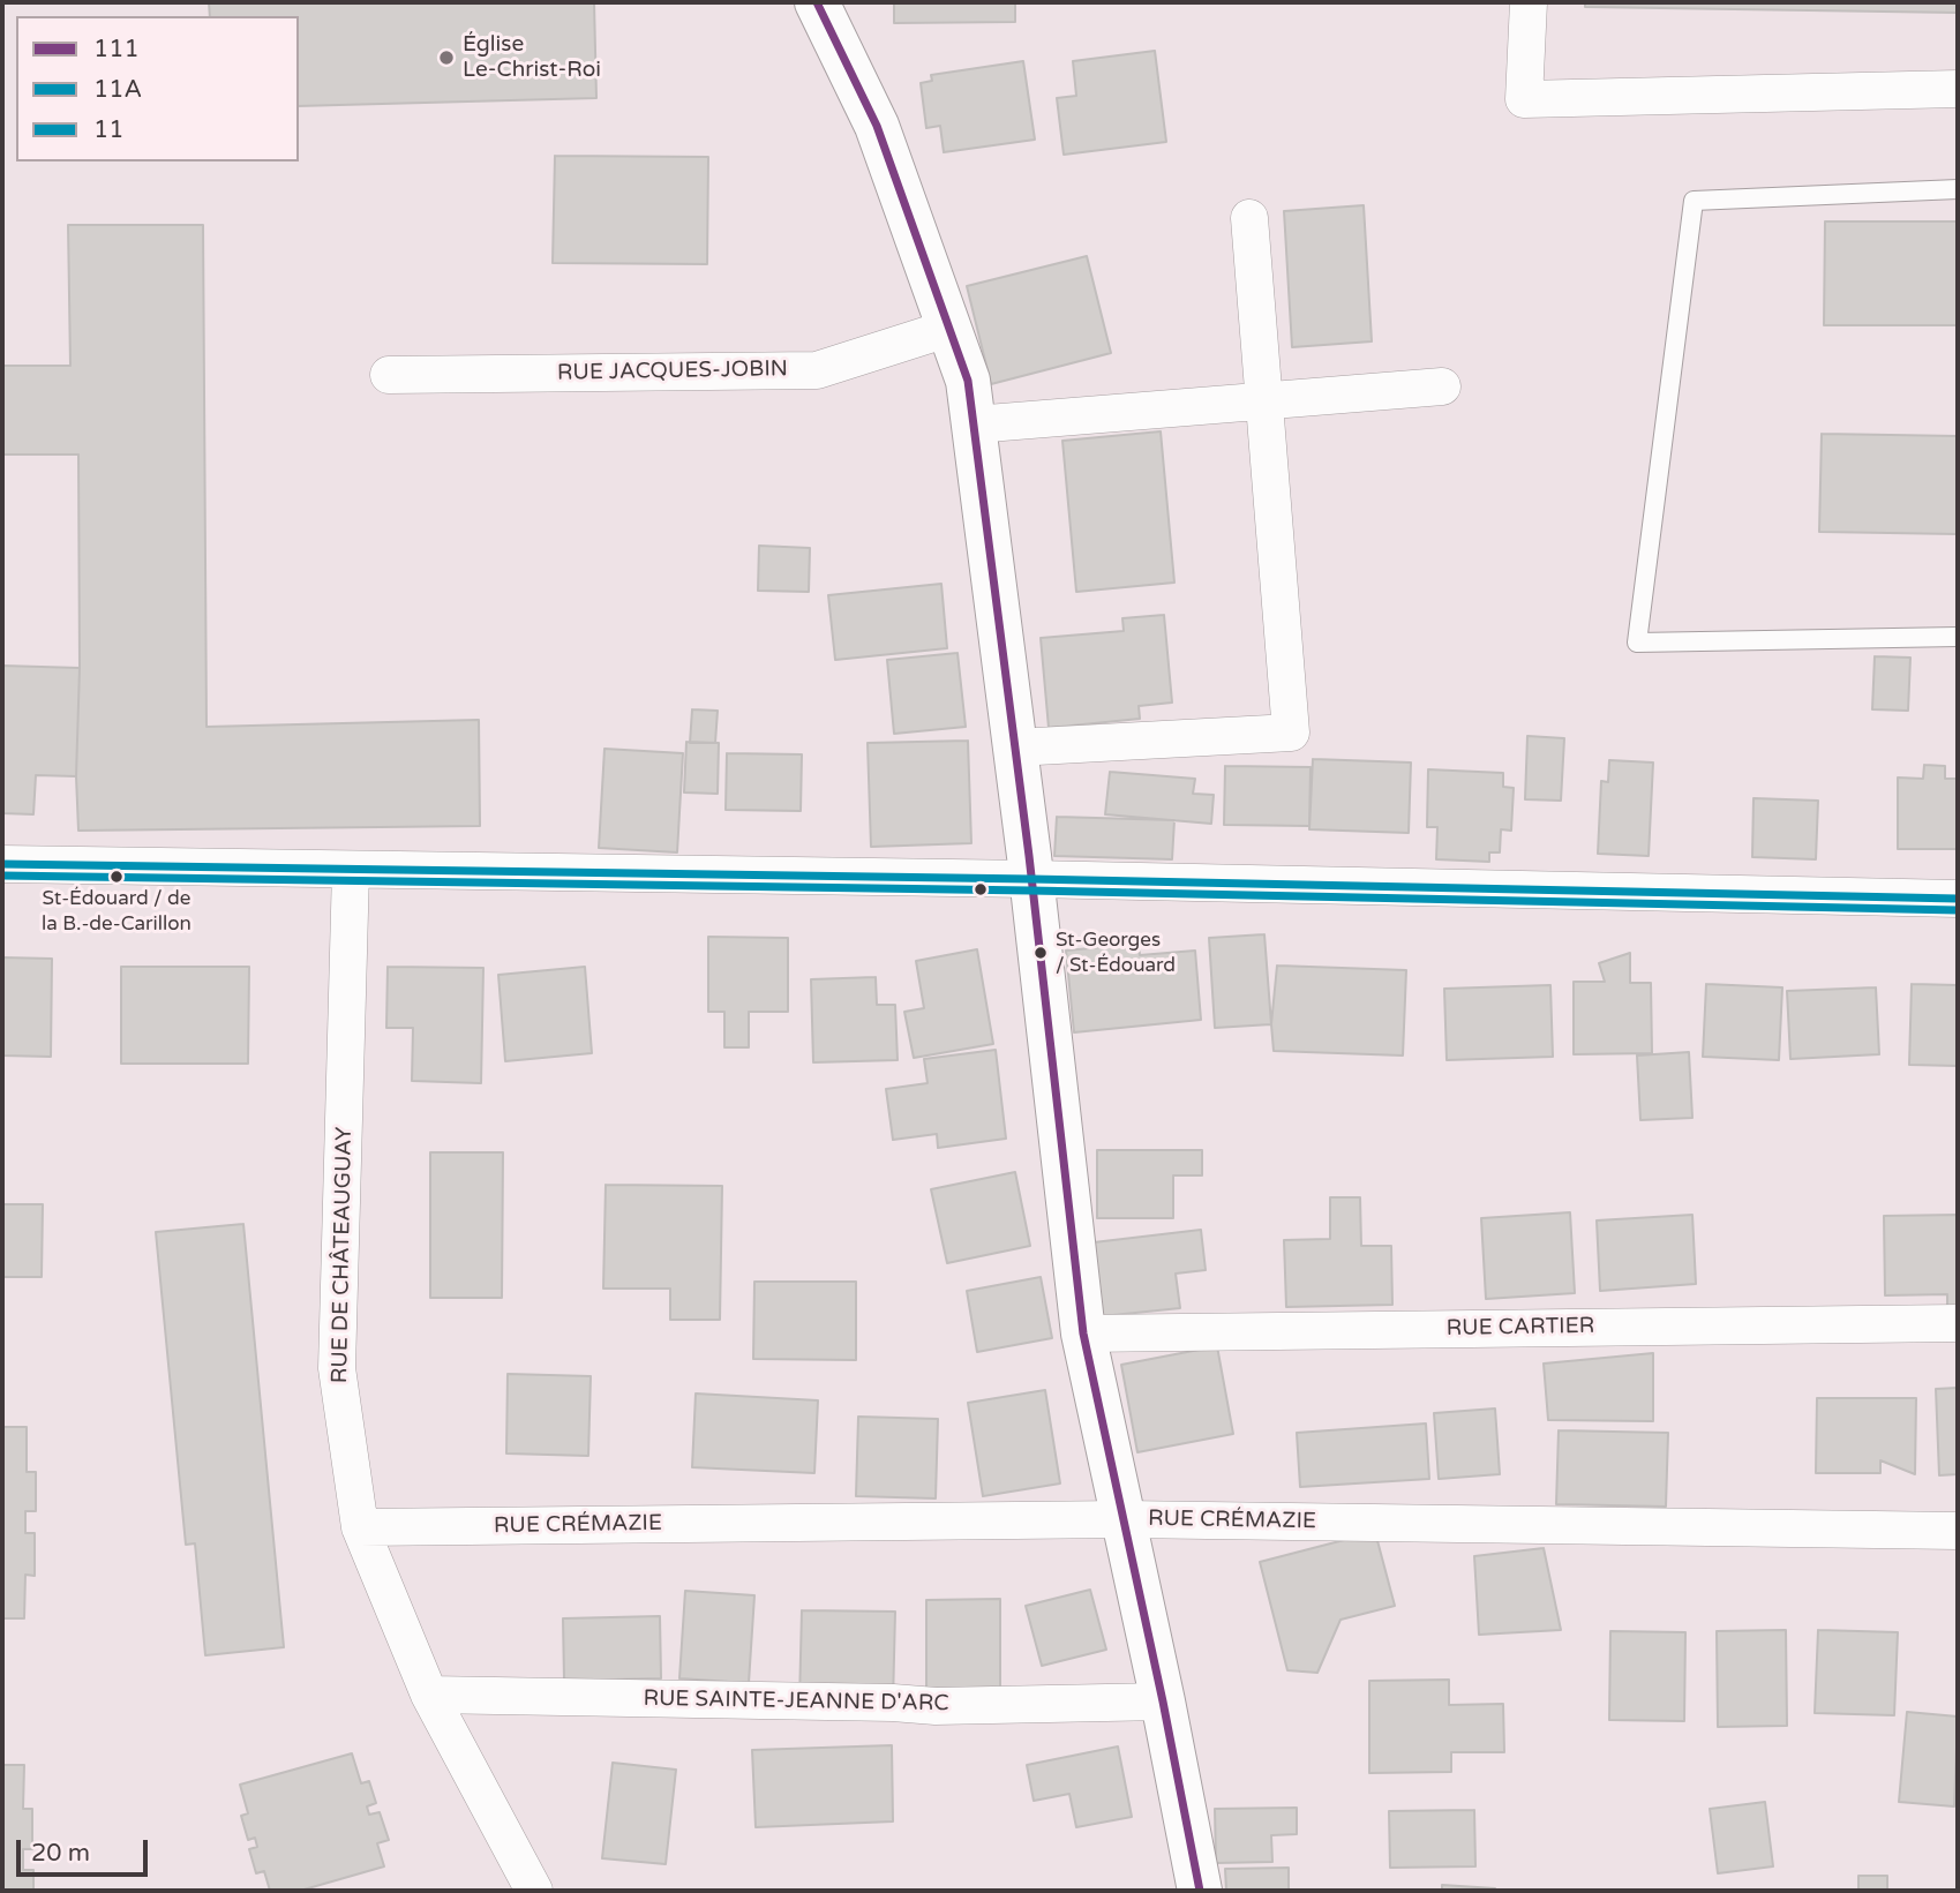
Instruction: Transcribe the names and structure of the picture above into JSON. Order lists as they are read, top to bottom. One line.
{"streets":{"street":["RUE JACQUES-JOBIN","RUE DE CHÂTEAUGUAY","RUE CARTIER","RUE CRÉMAZIE","RUE SAINTE-JEANNE D'ARC"]},"crossings":[["RUE DE CHÂTEAUGUAY","RUE CRÉMAZIE"],["RUE DE CHÂTEAUGUAY","RUE SAINTE-JEANNE D'ARC"]],"places":["Église Le-Christ-Roi","St-Édouard / de la B.-de-Carillon","St-Georges / St-Édouard"],"lines":["transit line 111","transit line 11A","transit line 11"],"legend":["111","11A","11"],"scale_bar":"20 m"}
